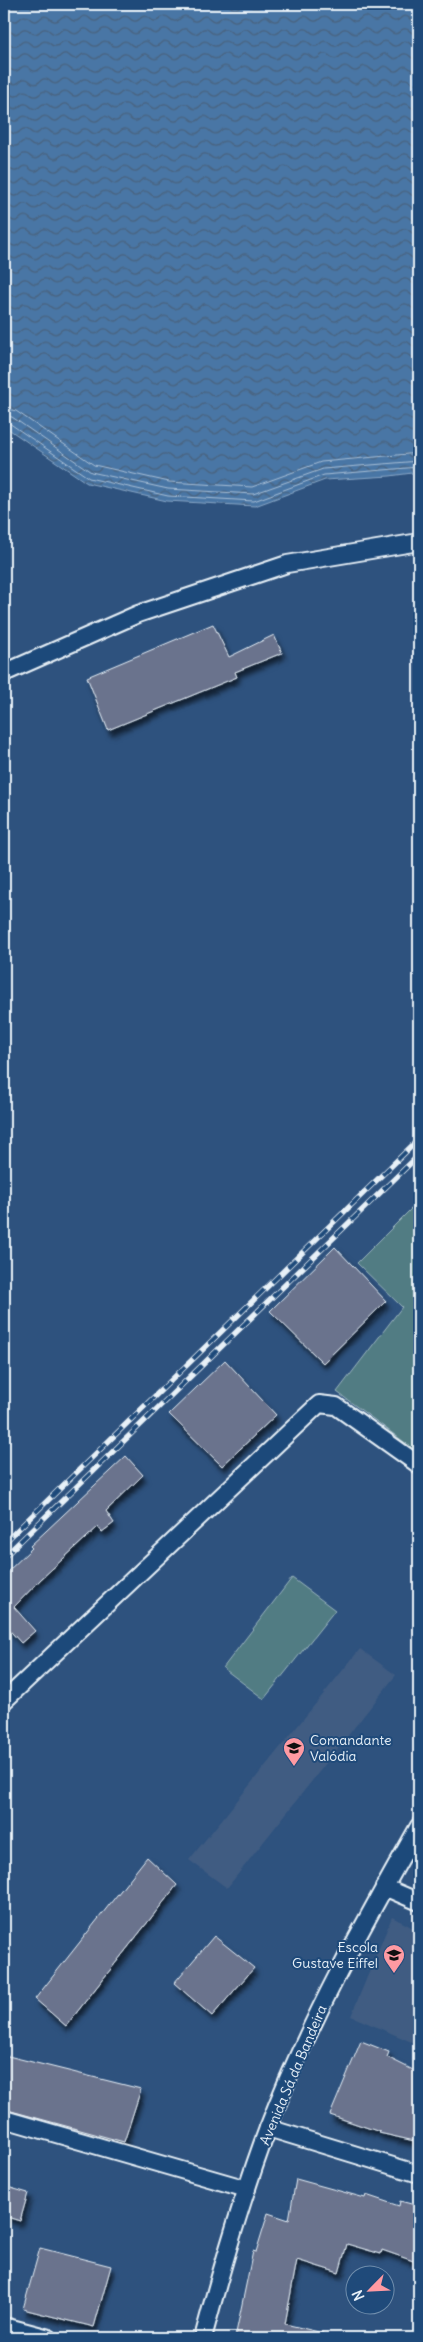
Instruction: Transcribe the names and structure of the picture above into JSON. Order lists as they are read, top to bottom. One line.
{"streets":{"street":["Avenida Sá da Bandeira"]},"places":{"school or university":["Comandante Valódia","Escola Gustave Eiffel"]},"north":"bottom left"}
